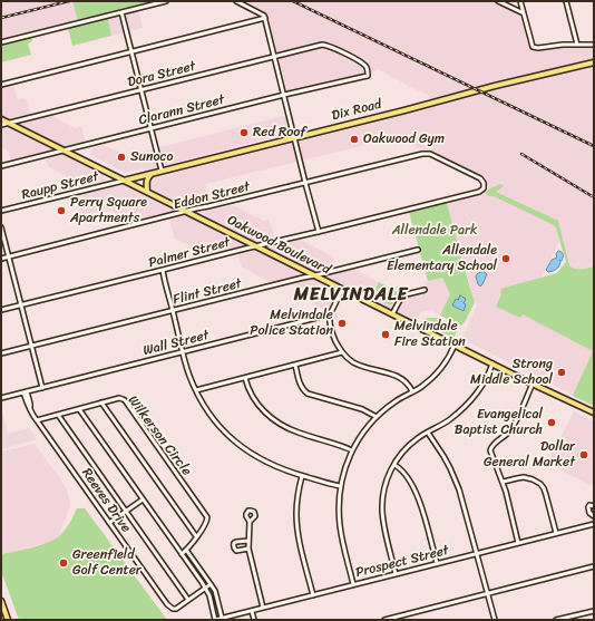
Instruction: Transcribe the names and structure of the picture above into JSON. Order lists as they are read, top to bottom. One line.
{"streets":{"main road":["Dix Road","Oakwood Boulevard"],"street":["Dora Street","Clarann Street","Raupp Street","Eddon Street","Palmer Street","Flint Street","Wall Street","Wilkerson Circle","Reeves Drive","Prospect Street"]},"crossings":[["Dora Street","Clarann Street"],["Dora Street","Oakwood Boulevard"],["Clarann Street","Oakwood Boulevard"],["Dix Road","Raupp Street"],["Dix Road","Oakwood Boulevard"],["Raupp Street","Oakwood Boulevard"],["Eddon Street","Oakwood Boulevard"],["Eddon Street","Palmer Street"],["Oakwood Boulevard","Palmer Street"],["Oakwood Boulevard","Flint Street"],["Wall Street","Reeves Drive"],["Wilkerson Circle","Reeves Drive"]],"districts":["MELVINDALE"],"parks":["Allendale Park"],"places":["Red Roof","Oakwood Gym","Sunoco","Perry Square Apartments","Allendale Elementary School","Melvindale Police Station","Melvindale Fire Station","Strong Middle School","Evangelical Baptist Church","Dollar General Market","Greenfield Golf Center"]}
